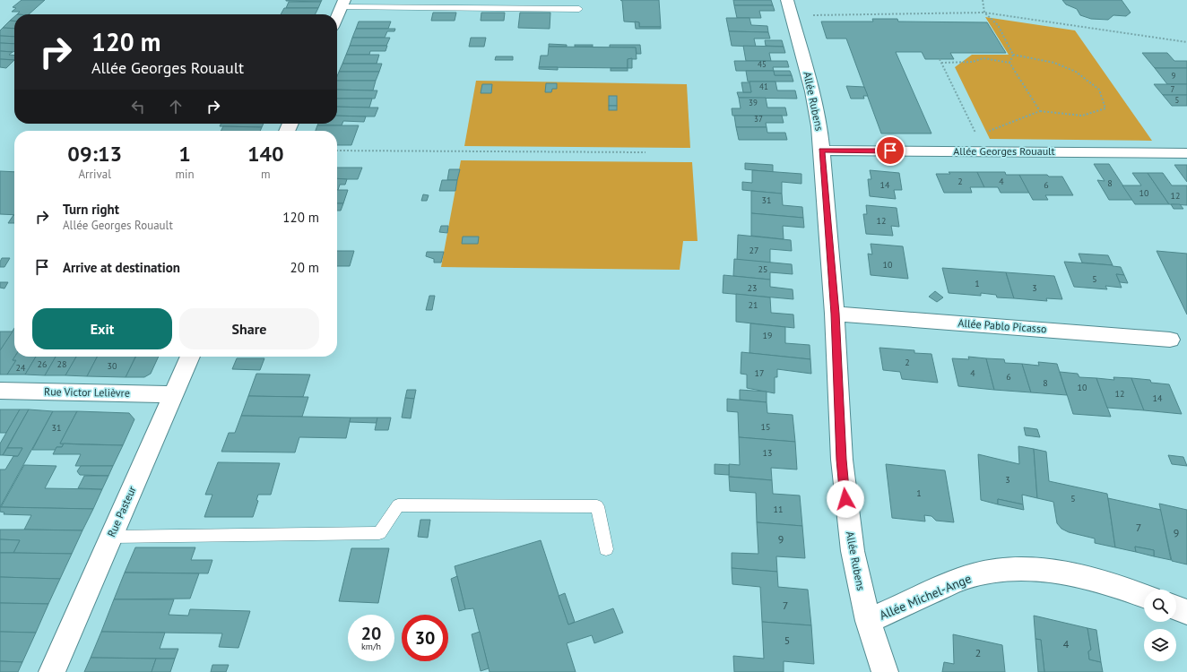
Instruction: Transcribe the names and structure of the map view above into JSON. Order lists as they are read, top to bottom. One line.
{"streets":{"street":["Allée Rubens","Allée Georges Rouault","Allée Pablo Picasso","Rue Victor Lelièvre","Rue Pasteur","Allée Michel-Ange"]},"crossings":[["Allée Rubens","Allée Georges Rouault"],["Allée Rubens","Allée Pablo Picasso"],["Allée Rubens","Allée Michel-Ange"],["Rue Victor Lelièvre","Rue Pasteur"]],"house_numbers":["45","9","41","7","5","39","37","2","4","8","14","6","10","12","31","12","27","10","25","5","1","23","3","21","19","2","26","28","30","24","17","4","6","8","10","12","14","15","31","13","3","1","5","11","7","9","9","7","5","4","2"],"page":{"turn":["120 m","Allée Georges Rouault"],"eta":["09:13","Arrival","1","min","140","m"],"list":[{"name":"Turn right","note":"Allée Georges Rouault","value":"120 m"},{"name":"Arrive at destination","value":"20 m"}],"buttons":["Exit","Share"],"speed":"20 km/h","limit":"30"}}
